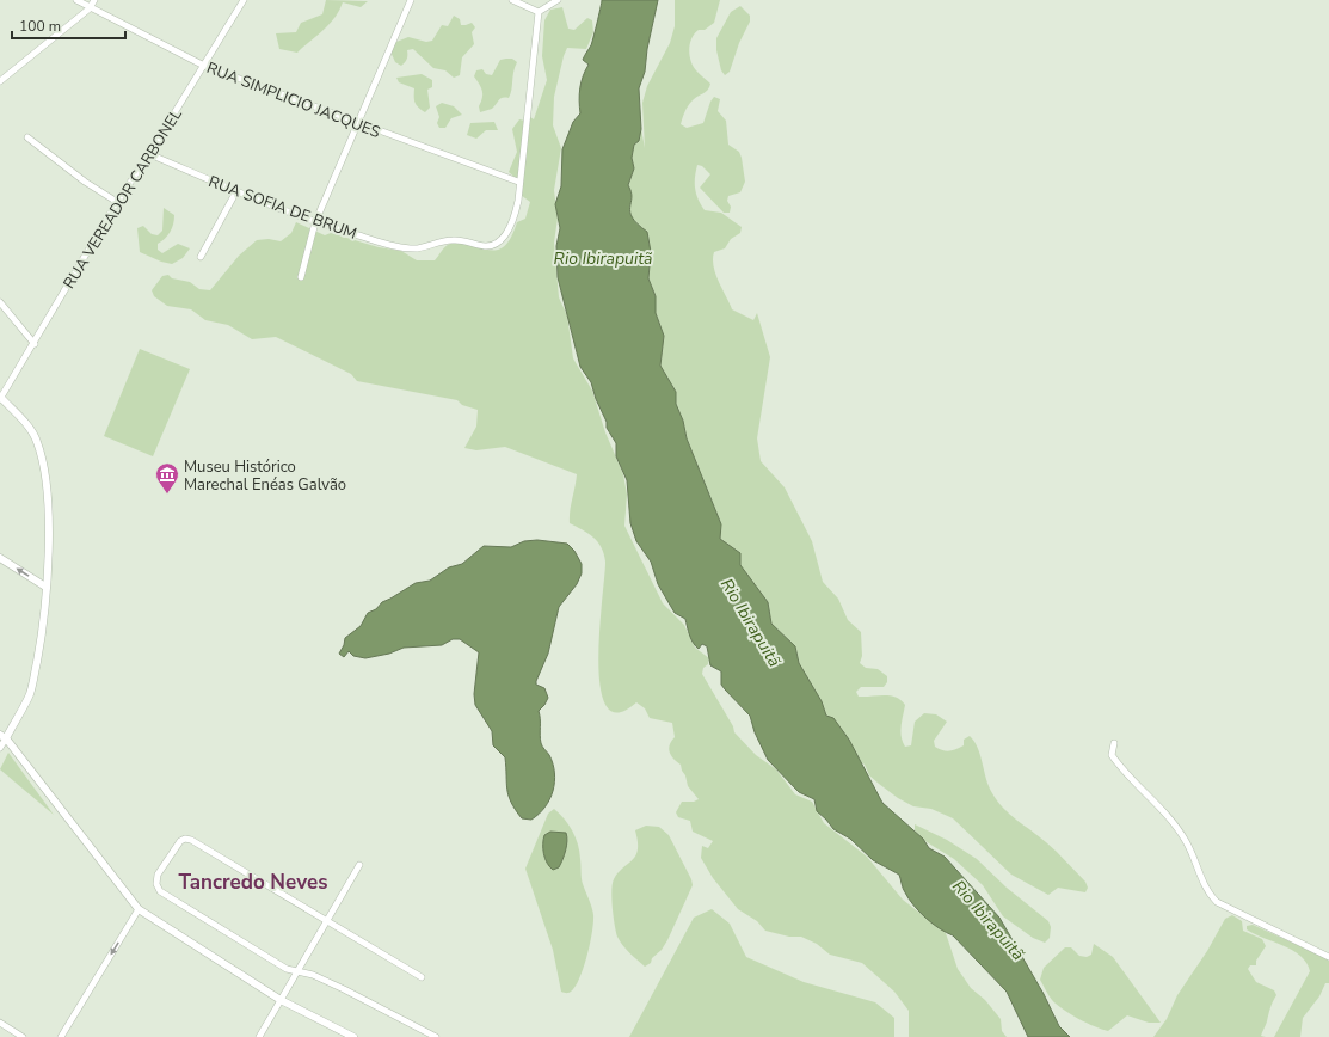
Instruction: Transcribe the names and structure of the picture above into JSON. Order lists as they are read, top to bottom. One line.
{"streets":{"street":["RUA SIMPLICIO JACQUES","RUA VEREADOR CARBONEL","RUA SOFIA DE BRUM"]},"crossings":[["RUA SIMPLICIO JACQUES","RUA VEREADOR CARBONEL"],["RUA SIMPLICIO JACQUES","RUA SOFIA DE BRUM"],["RUA VEREADOR CARBONEL","RUA SOFIA DE BRUM"]],"districts":["Tancredo Neves"],"water":["Rio Ibirapuitã"],"places":{"museum":["Museu Histórico Marechal Enéas Galvão"]},"scale_bar":"100 m"}
